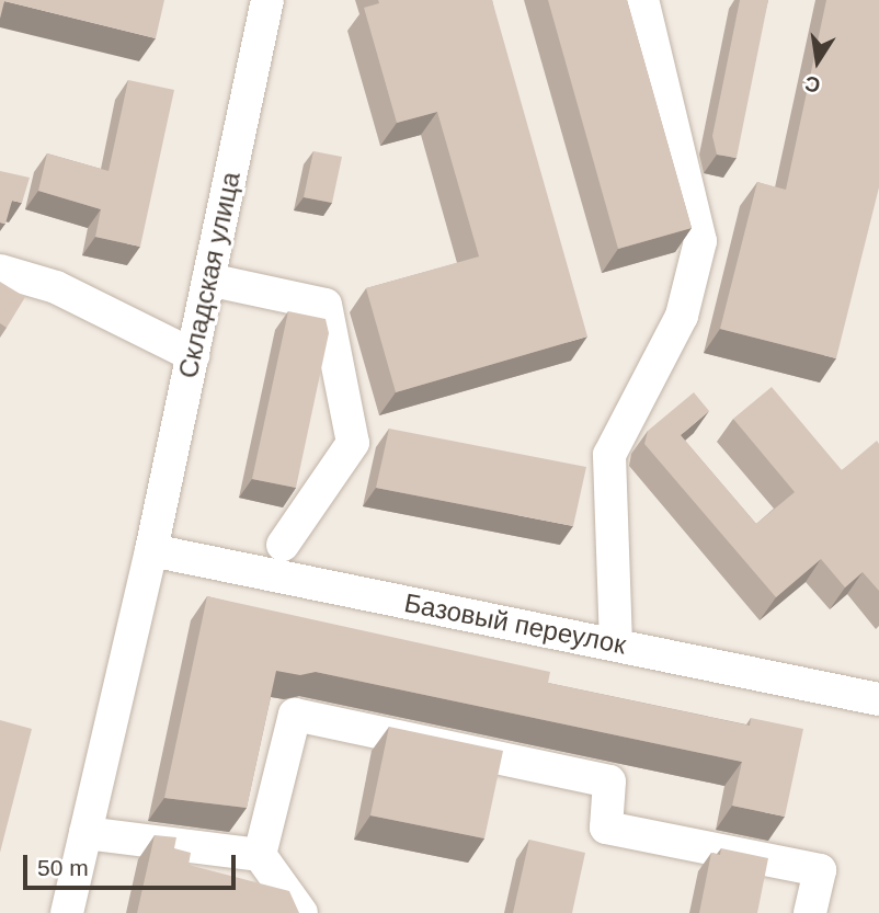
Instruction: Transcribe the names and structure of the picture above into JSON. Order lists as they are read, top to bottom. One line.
{"streets":{"street":["Складская улица","Базовый переулок"]},"crossings":[["Складская улица","Базовый переулок"]],"scale_bar":"50 m","north":"bottom"}
